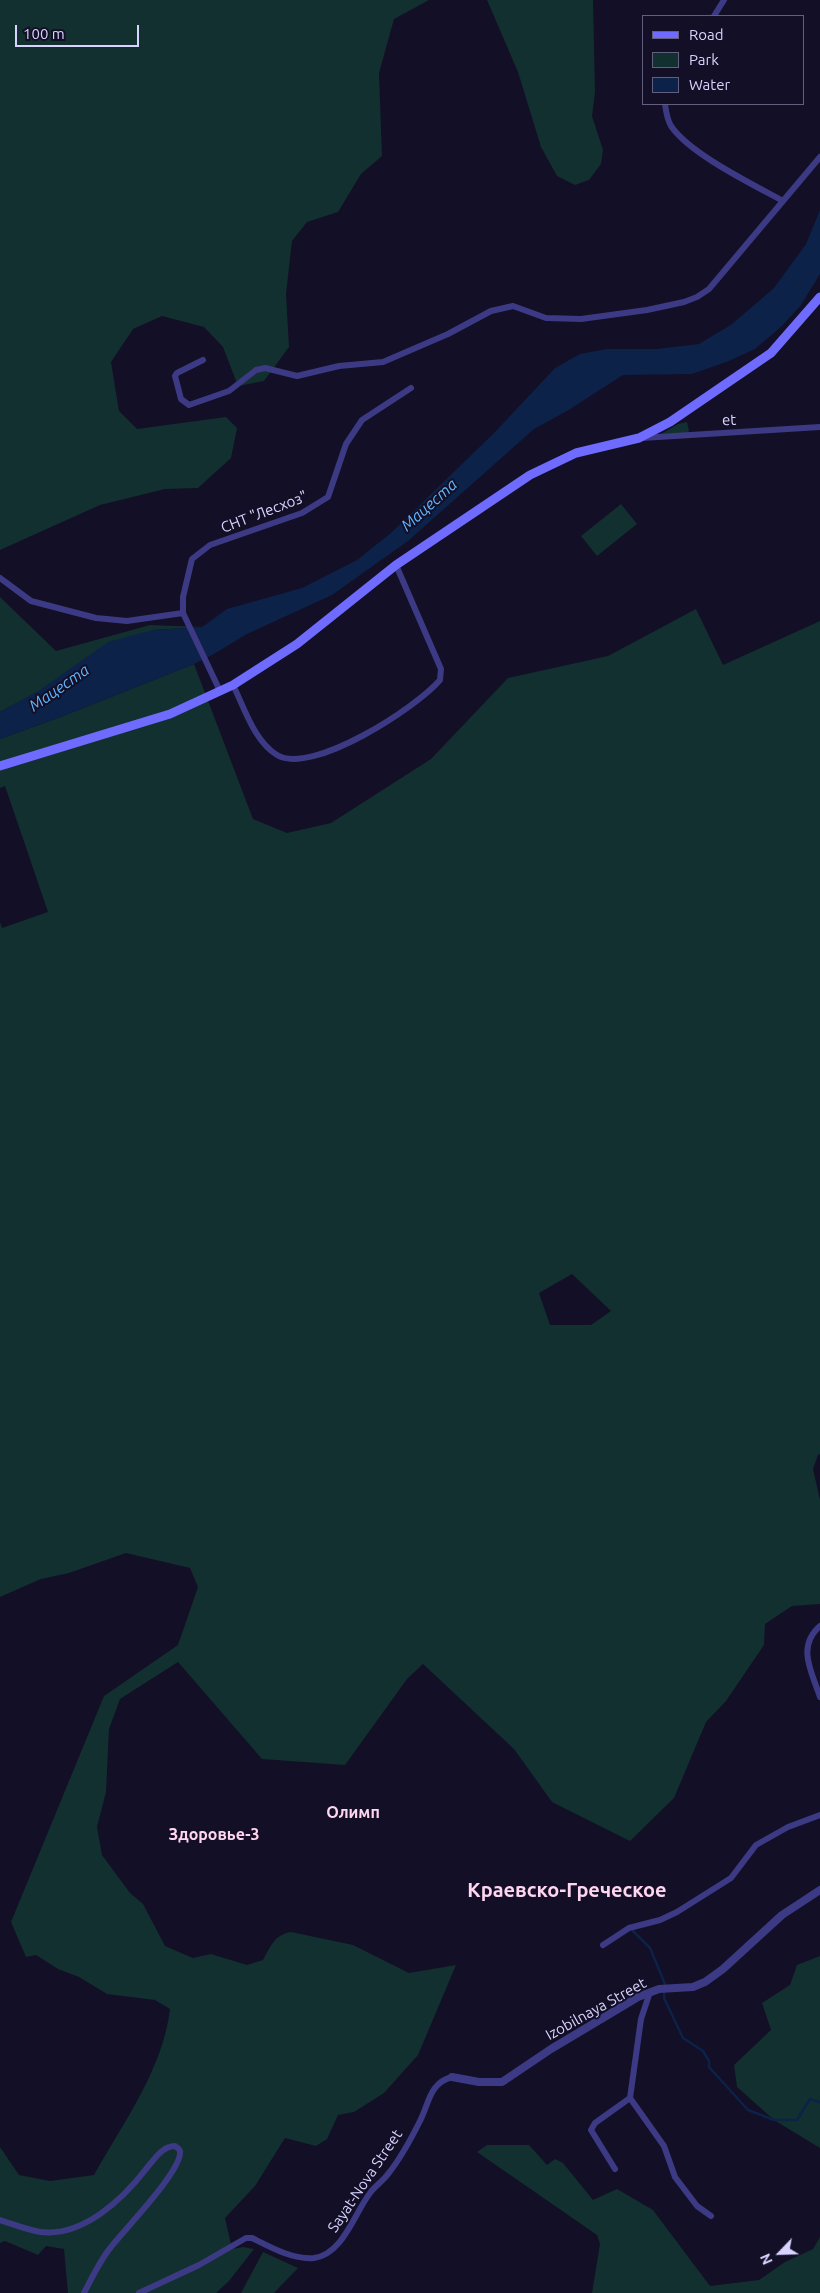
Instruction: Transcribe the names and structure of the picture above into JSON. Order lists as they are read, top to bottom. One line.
{"streets":{"street":["et","СНТ \"Лесхоз\"","Izobilnaya Street","Sayat-Nova Street"]},"crossings":[["Izobilnaya Street","Sayat-Nova Street"]],"districts":["Олимп","Здоровье-3","Краевско-Греческое"],"water":["Мацеста"],"legend":["Road","Park","Water"],"scale_bar":"100 m","north":"bottom left"}
